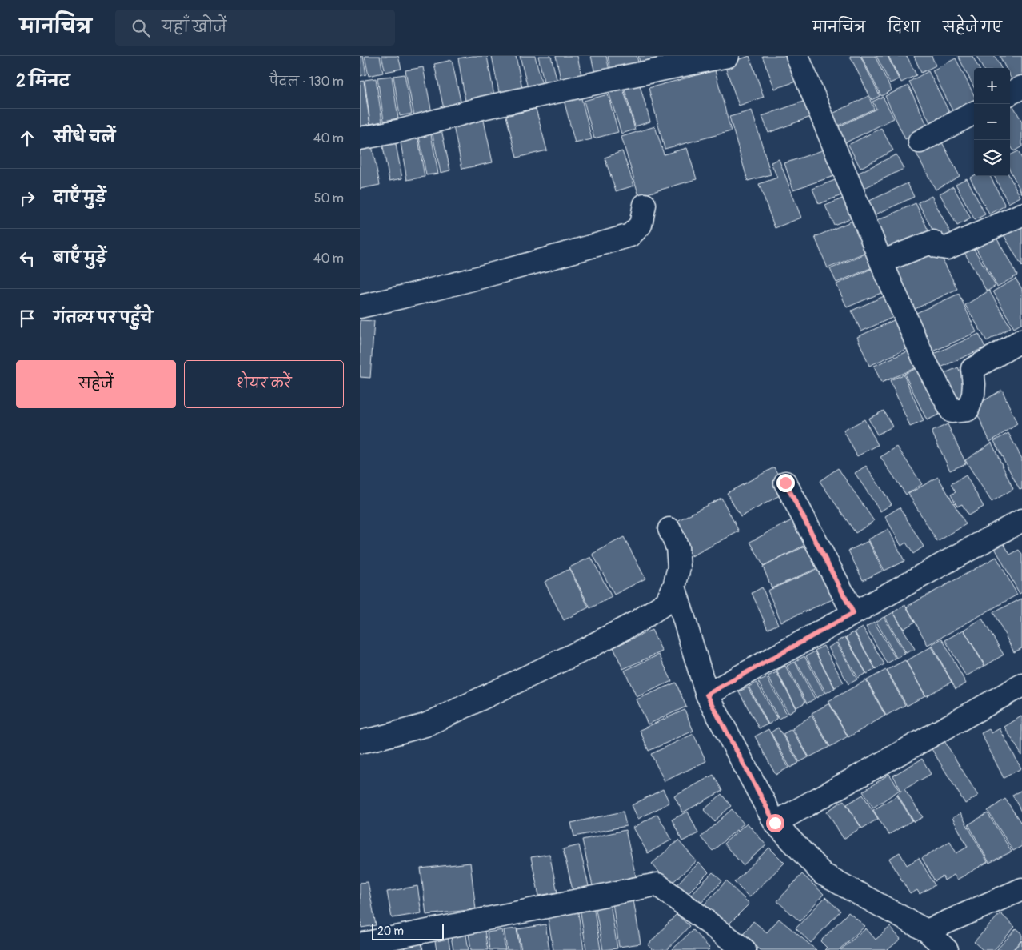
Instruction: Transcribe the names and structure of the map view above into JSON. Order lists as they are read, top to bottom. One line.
{"scale_bar":"20 m","page":{"header":"मानचित्र","search":"यहाँ खोजें","nav":["मानचित्र","दिशा","सहेजे गए"],"heading":["2 मिनट","पैदल · 130 m"],"map_buttons":["+","−"],"list":[["सीधे चलें","40 m"],["दाएँ मुड़ें","50 m"],["बाएँ मुड़ें","40 m"],"गंतव्य पर पहुँचे"],"buttons":["सहेजें","शेयर करें"],"scale":"20 m"}}
